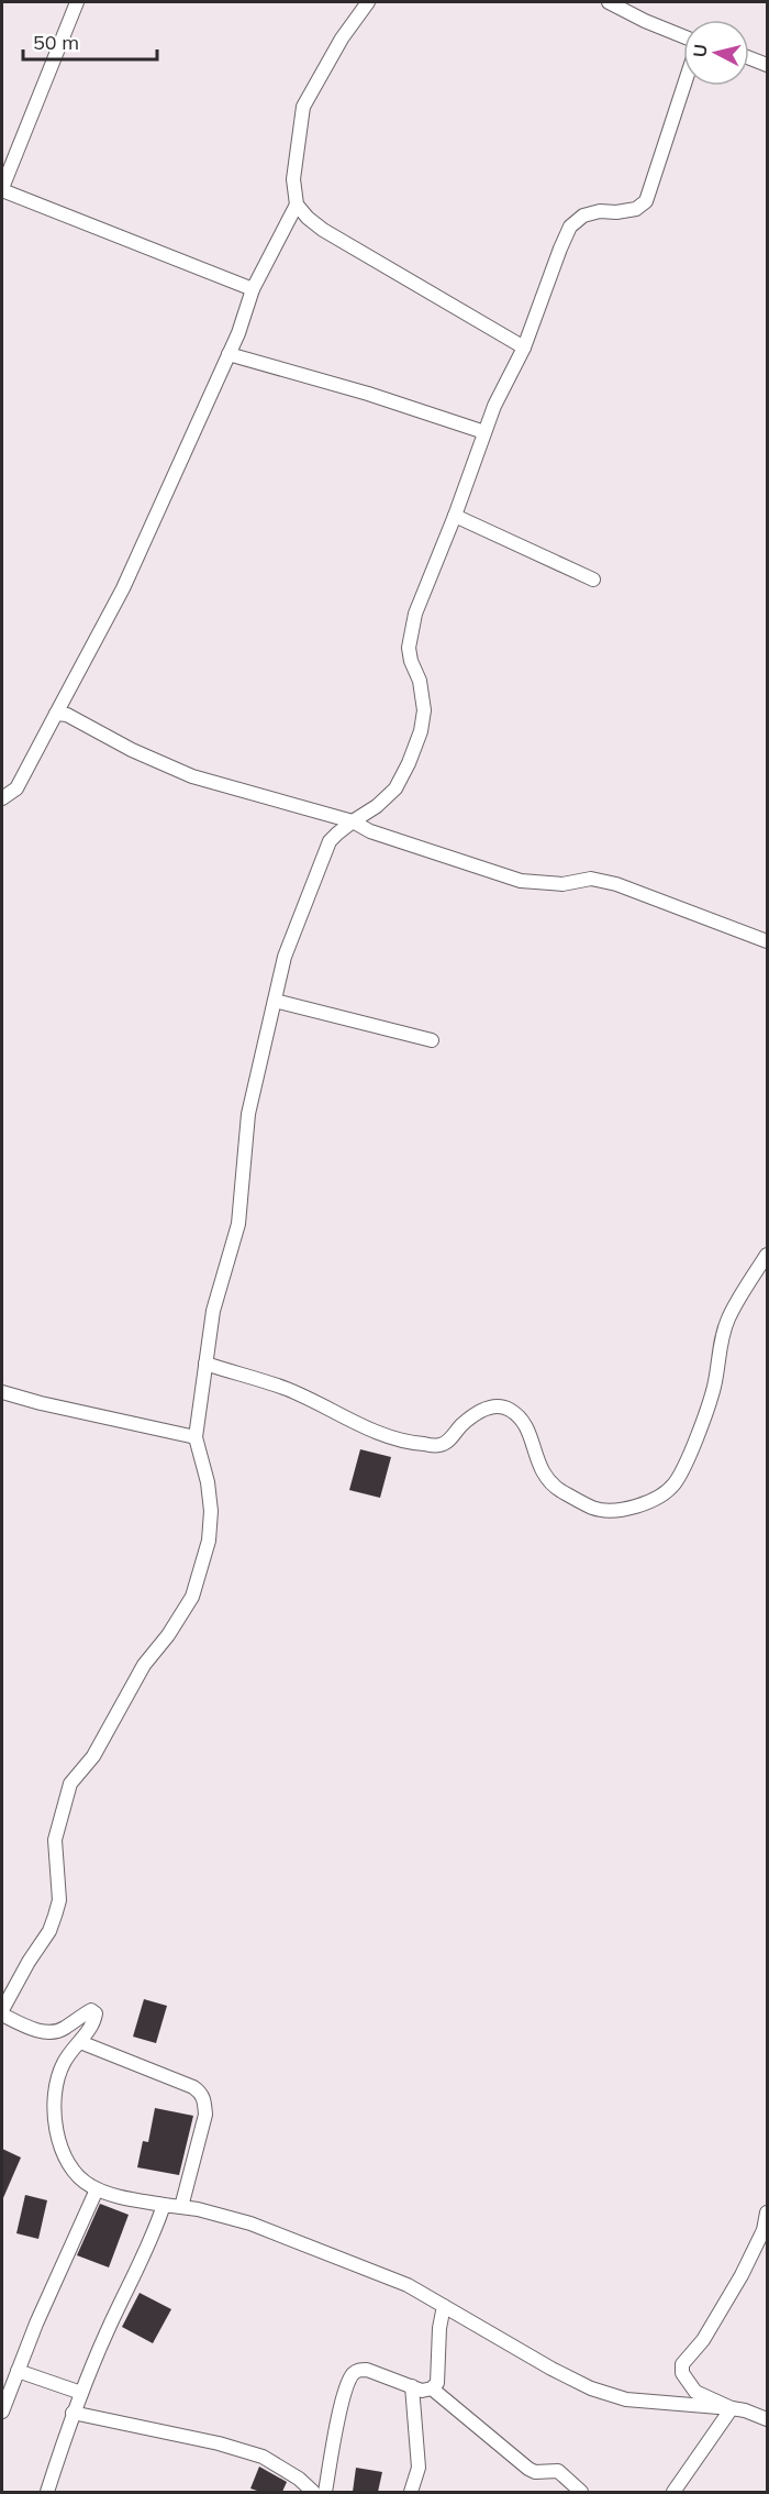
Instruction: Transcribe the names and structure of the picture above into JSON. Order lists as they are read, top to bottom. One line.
{"scale_bar":"50 m","north":"left"}
